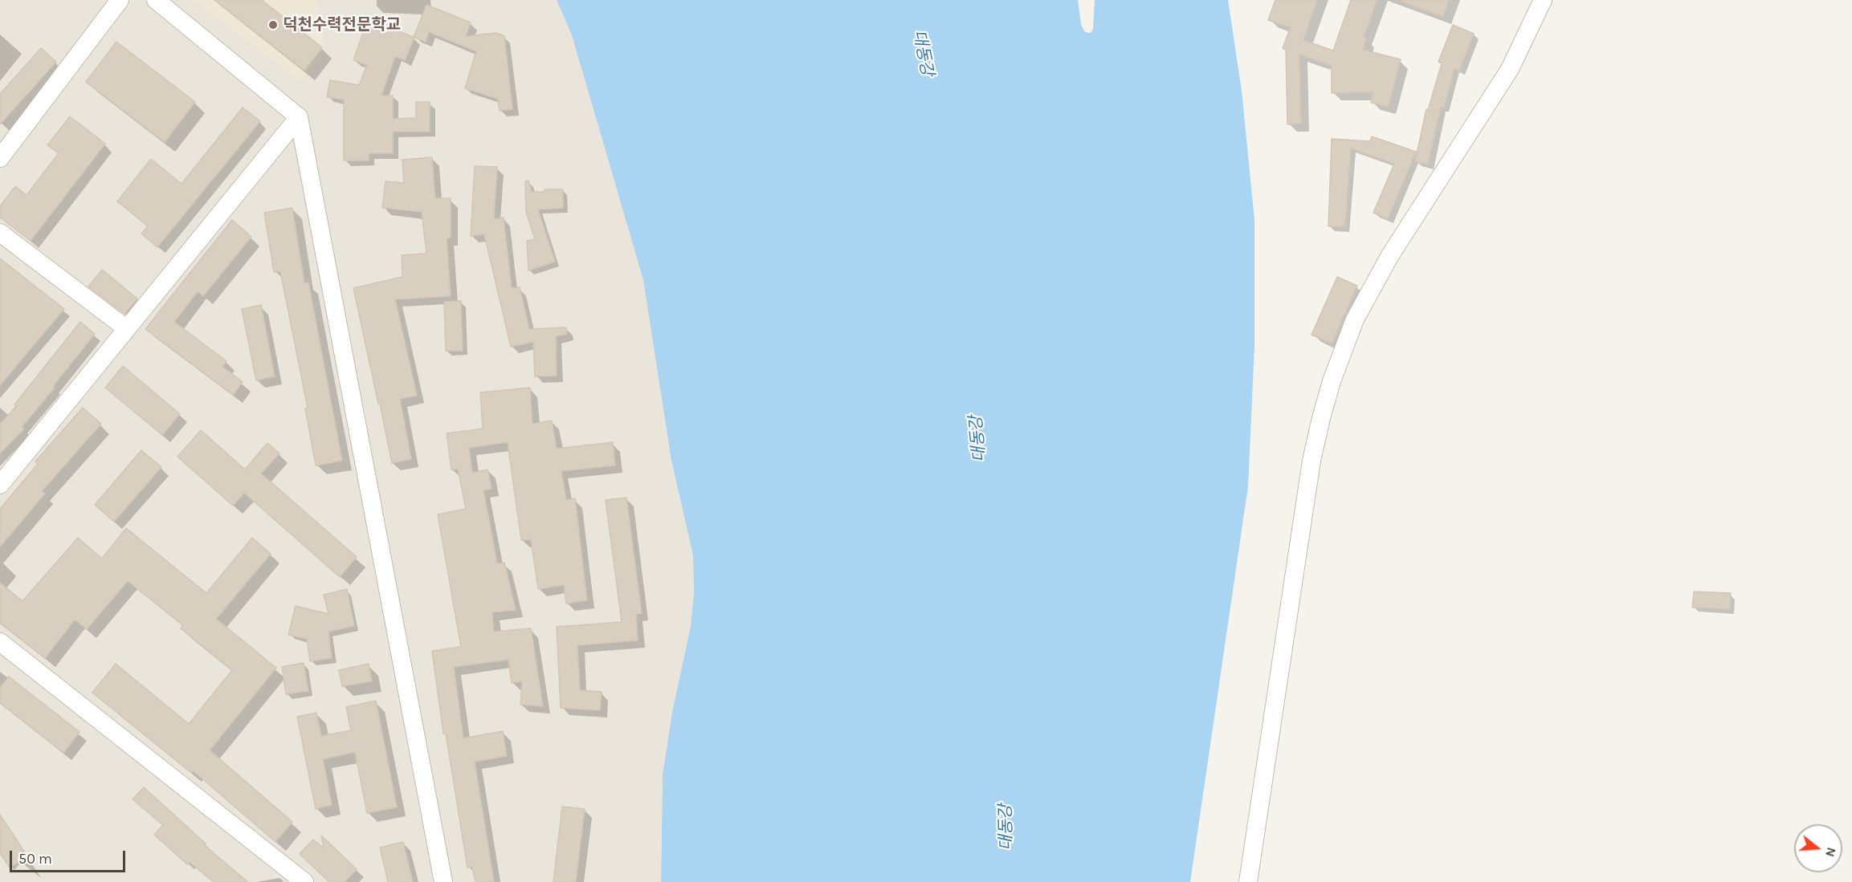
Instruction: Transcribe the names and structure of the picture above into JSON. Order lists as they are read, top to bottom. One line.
{"water":["대동강"],"places":["덕천수력전문학교"],"scale_bar":"50 m","north":"right"}
